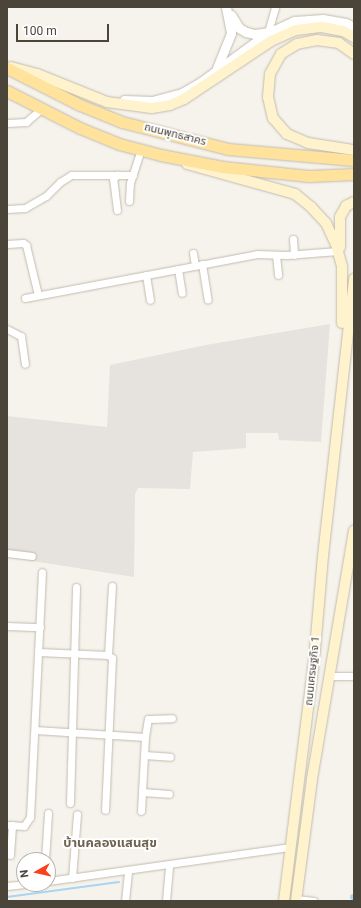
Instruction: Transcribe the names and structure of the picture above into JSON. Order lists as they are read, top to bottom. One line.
{"streets":{"main road":["ถนนพุทธสาคร","ถนนเศรษฐกิจ 1"]},"districts":["บ้านคลองแสนสุข"],"scale_bar":"100 m","north":"left"}
